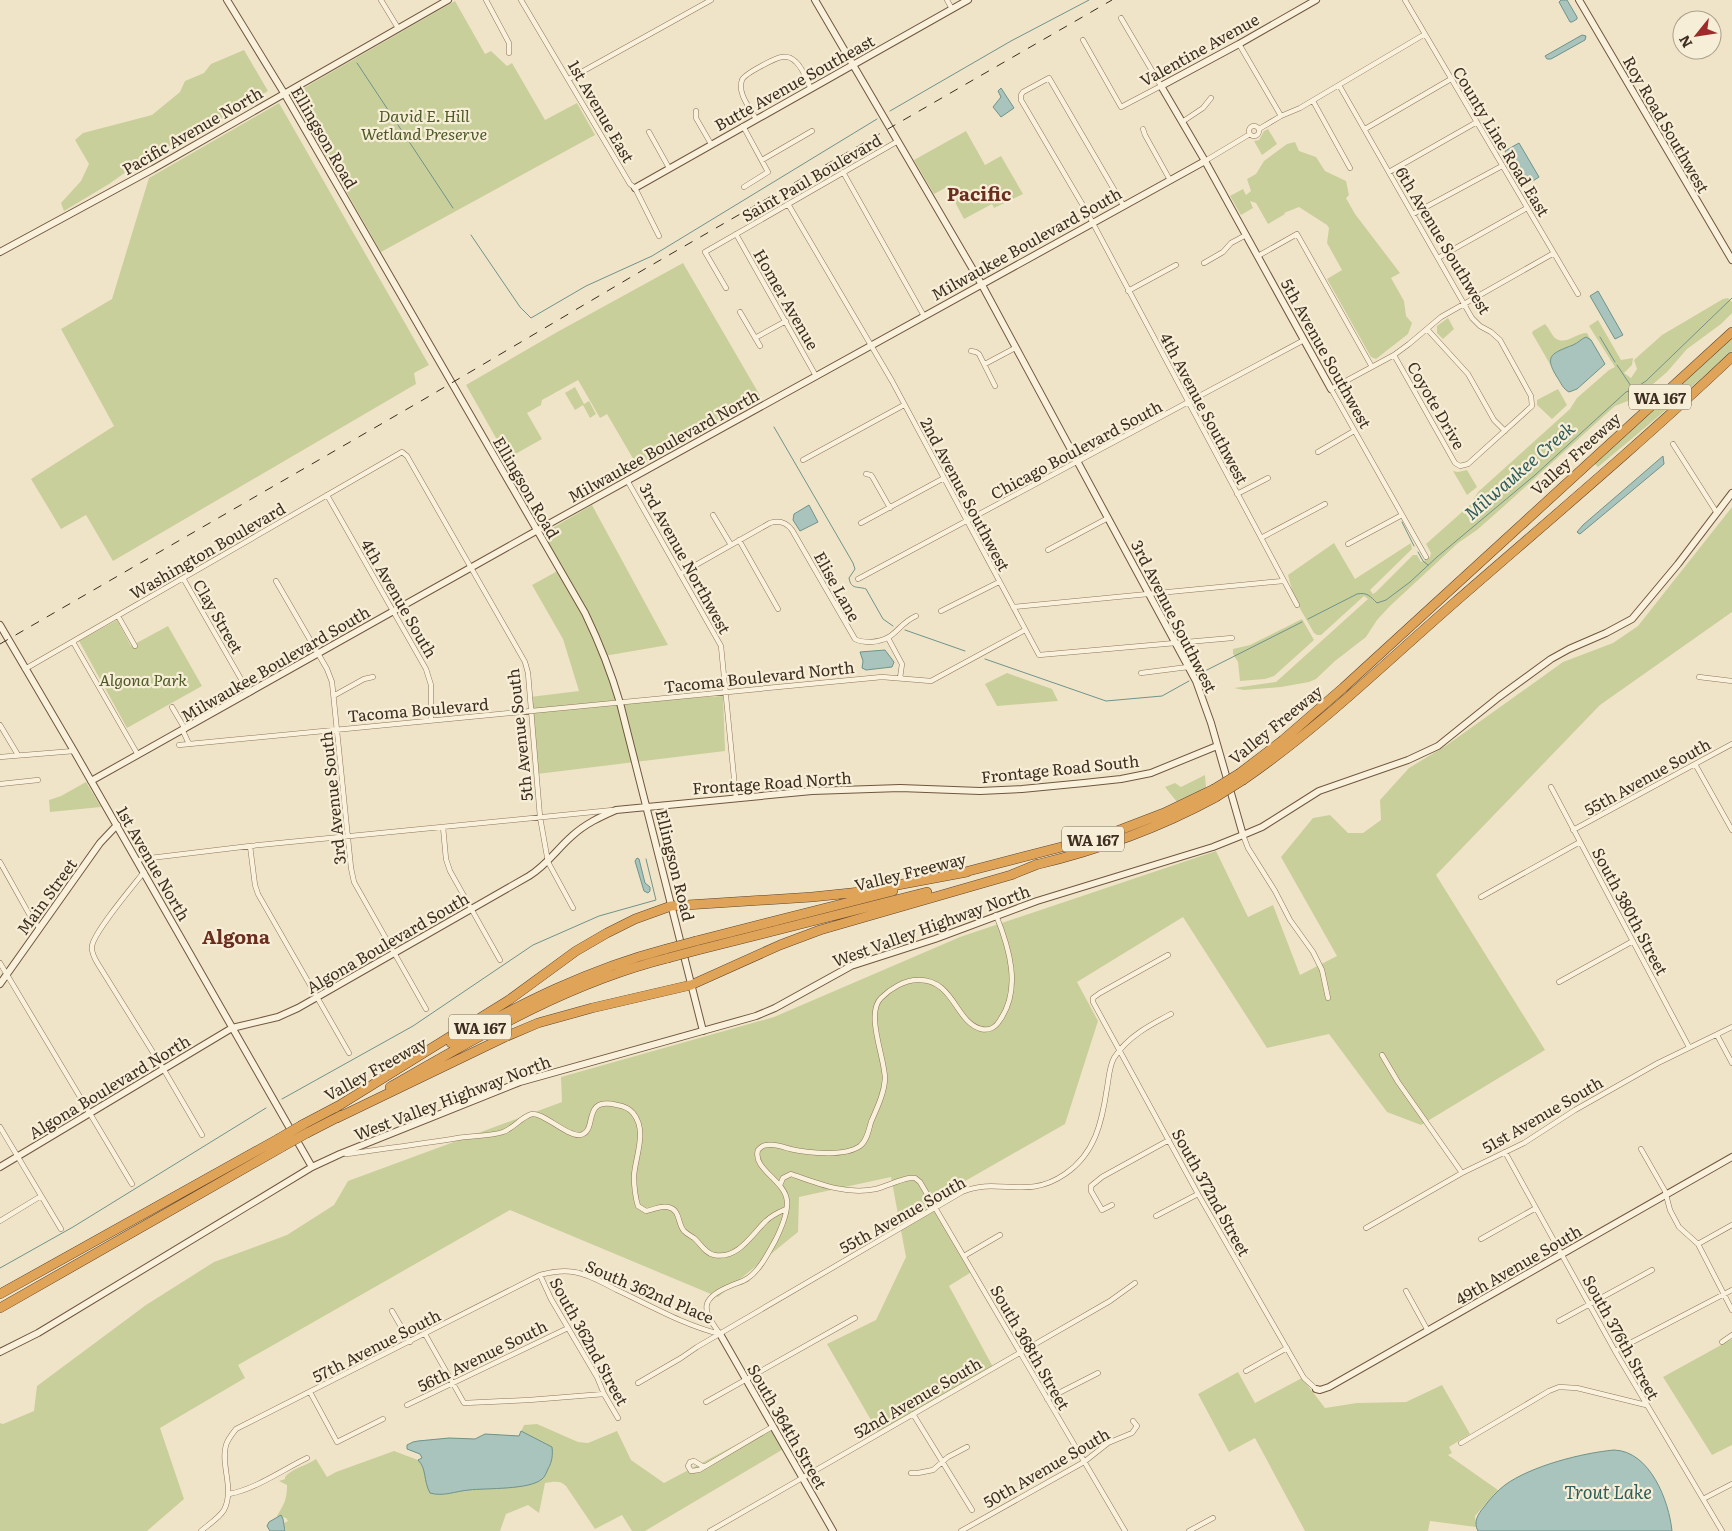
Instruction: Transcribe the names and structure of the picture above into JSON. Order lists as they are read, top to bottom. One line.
{"streets":{"highway":["WA 167","Valley Freeway"],"street":["Valentine Avenue","Butte Avenue Southeast","1st Avenue East","Roy Road Southwest","Pacific Avenue North","Ellingson Road","County Line Road East","Saint Paul Boulevard","6th Avenue Southwest","Milwaukee Boulevard South","Homer Avenue","5th Avenue Southwest","Coyote Drive","4th Avenue Southwest","Milwaukee Boulevard North","Chicago Boulevard South","2nd Avenue Southwest","Washington Boulevard","3rd Avenue Northwest","Elise Lane","4th Avenue South","Clay Street","3rd Avenue Southwest","Tacoma Boulevard North","Tacoma Boulevard","5th Avenue South","Frontage Road South","55th Avenue South","Frontage Road North","3rd Avenue South","1st Avenue North","Main Street","South 380th Street","West Valley Highway North","Algona Boulevard South","Algona Boulevard North","51st Avenue South","South 372nd Street","49th Avenue South","South 362nd Place","South 376th Street","South 362nd Street","57th Avenue South","South 368th Street","56th Avenue South","52nd Avenue South","South 364th Street","50th Avenue South"]},"crossings":[["Valentine Avenue","5th Avenue Southwest"],["Butte Avenue Southeast","1st Avenue East"],["Butte Avenue Southeast","3rd Avenue Southwest"],["Pacific Avenue North","Ellingson Road"],["Ellingson Road","Milwaukee Boulevard North"],["Ellingson Road","Tacoma Boulevard North"],["Ellingson Road","Tacoma Boulevard"],["Ellingson Road","Frontage Road North"],["Ellingson Road","West Valley Highway North"],["County Line Road East","Milwaukee Boulevard South"],["Saint Paul Boulevard","Homer Avenue"],["Saint Paul Boulevard","2nd Avenue Southwest"],["Saint Paul Boulevard","3rd Avenue Southwest"],["6th Avenue Southwest","Milwaukee Boulevard South"],["6th Avenue Southwest","Coyote Drive"],["Milwaukee Boulevard South","Homer Avenue"],["Milwaukee Boulevard South","5th Avenue Southwest"],["Milwaukee Boulevard South","4th Avenue Southwest"],["Milwaukee Boulevard South","Milwaukee Boulevard North"],["Milwaukee Boulevard South","2nd Avenue Southwest"],["Milwaukee Boulevard South","4th Avenue South"],["Milwaukee Boulevard South","Clay Street"],["Milwaukee Boulevard South","3rd Avenue Southwest"],["Milwaukee Boulevard South","5th Avenue South"],["Milwaukee Boulevard South","3rd Avenue South"],["Milwaukee Boulevard South","1st Avenue North"],["Homer Avenue","Milwaukee Boulevard North"],["5th Avenue Southwest","Chicago Boulevard South"],["4th Avenue Southwest","Chicago Boulevard South"],["Milwaukee Boulevard North","3rd Avenue Northwest"],["Milwaukee Boulevard North","5th Avenue South"],["Chicago Boulevard South","2nd Avenue Southwest"],["Chicago Boulevard South","3rd Avenue Southwest"],["2nd Avenue Southwest","3rd Avenue Southwest"],["2nd Avenue Southwest","Tacoma Boulevard North"],["Washington Boulevard","4th Avenue South"],["Washington Boulevard","Clay Street"],["Washington Boulevard","5th Avenue South"],["Washington Boulevard","1st Avenue North"],["3rd Avenue Northwest","Tacoma Boulevard North"],["3rd Avenue Northwest","Frontage Road North"],["4th Avenue South","Tacoma Boulevard"],["3rd Avenue Southwest","Frontage Road South"],["3rd Avenue Southwest","West Valley Highway North"],["Tacoma Boulevard North","Tacoma Boulevard"],["Tacoma Boulevard","5th Avenue South"],["Tacoma Boulevard","3rd Avenue South"],["5th Avenue South","Algona Boulevard South"],["Frontage Road South","Frontage Road North"],["55th Avenue South","South 380th Street"],["55th Avenue South","South 372nd Street"],["55th Avenue South","South 362nd Place"],["55th Avenue South","South 368th Street"],["55th Avenue South","South 364th Street"],["Frontage Road North","Algona Boulevard South"],["3rd Avenue South","Algona Boulevard South"],["1st Avenue North","Main Street"],["1st Avenue North","West Valley Highway North"],["1st Avenue North","Algona Boulevard South"],["1st Avenue North","Algona Boulevard North"],["South 380th Street","51st Avenue South"],["Algona Boulevard South","Algona Boulevard North"],["51st Avenue South","South 376th Street"],["South 372nd Street","49th Avenue South"],["49th Avenue South","South 376th Street"],["South 362nd Place","South 362nd Street"],["South 362nd Place","57th Avenue South"],["South 362nd Place","South 364th Street"],["South 362nd Street","57th Avenue South"],["South 362nd Street","56th Avenue South"],["South 368th Street","52nd Avenue South"],["South 368th Street","50th Avenue South"],["52nd Avenue South","South 364th Street"]],"districts":["Pacific","Algona"],"water":["Milwaukee Creek","Trout Lake"],"parks":["David E. Hill Wetland Preserve","Algona Park"],"north":"bottom left"}
